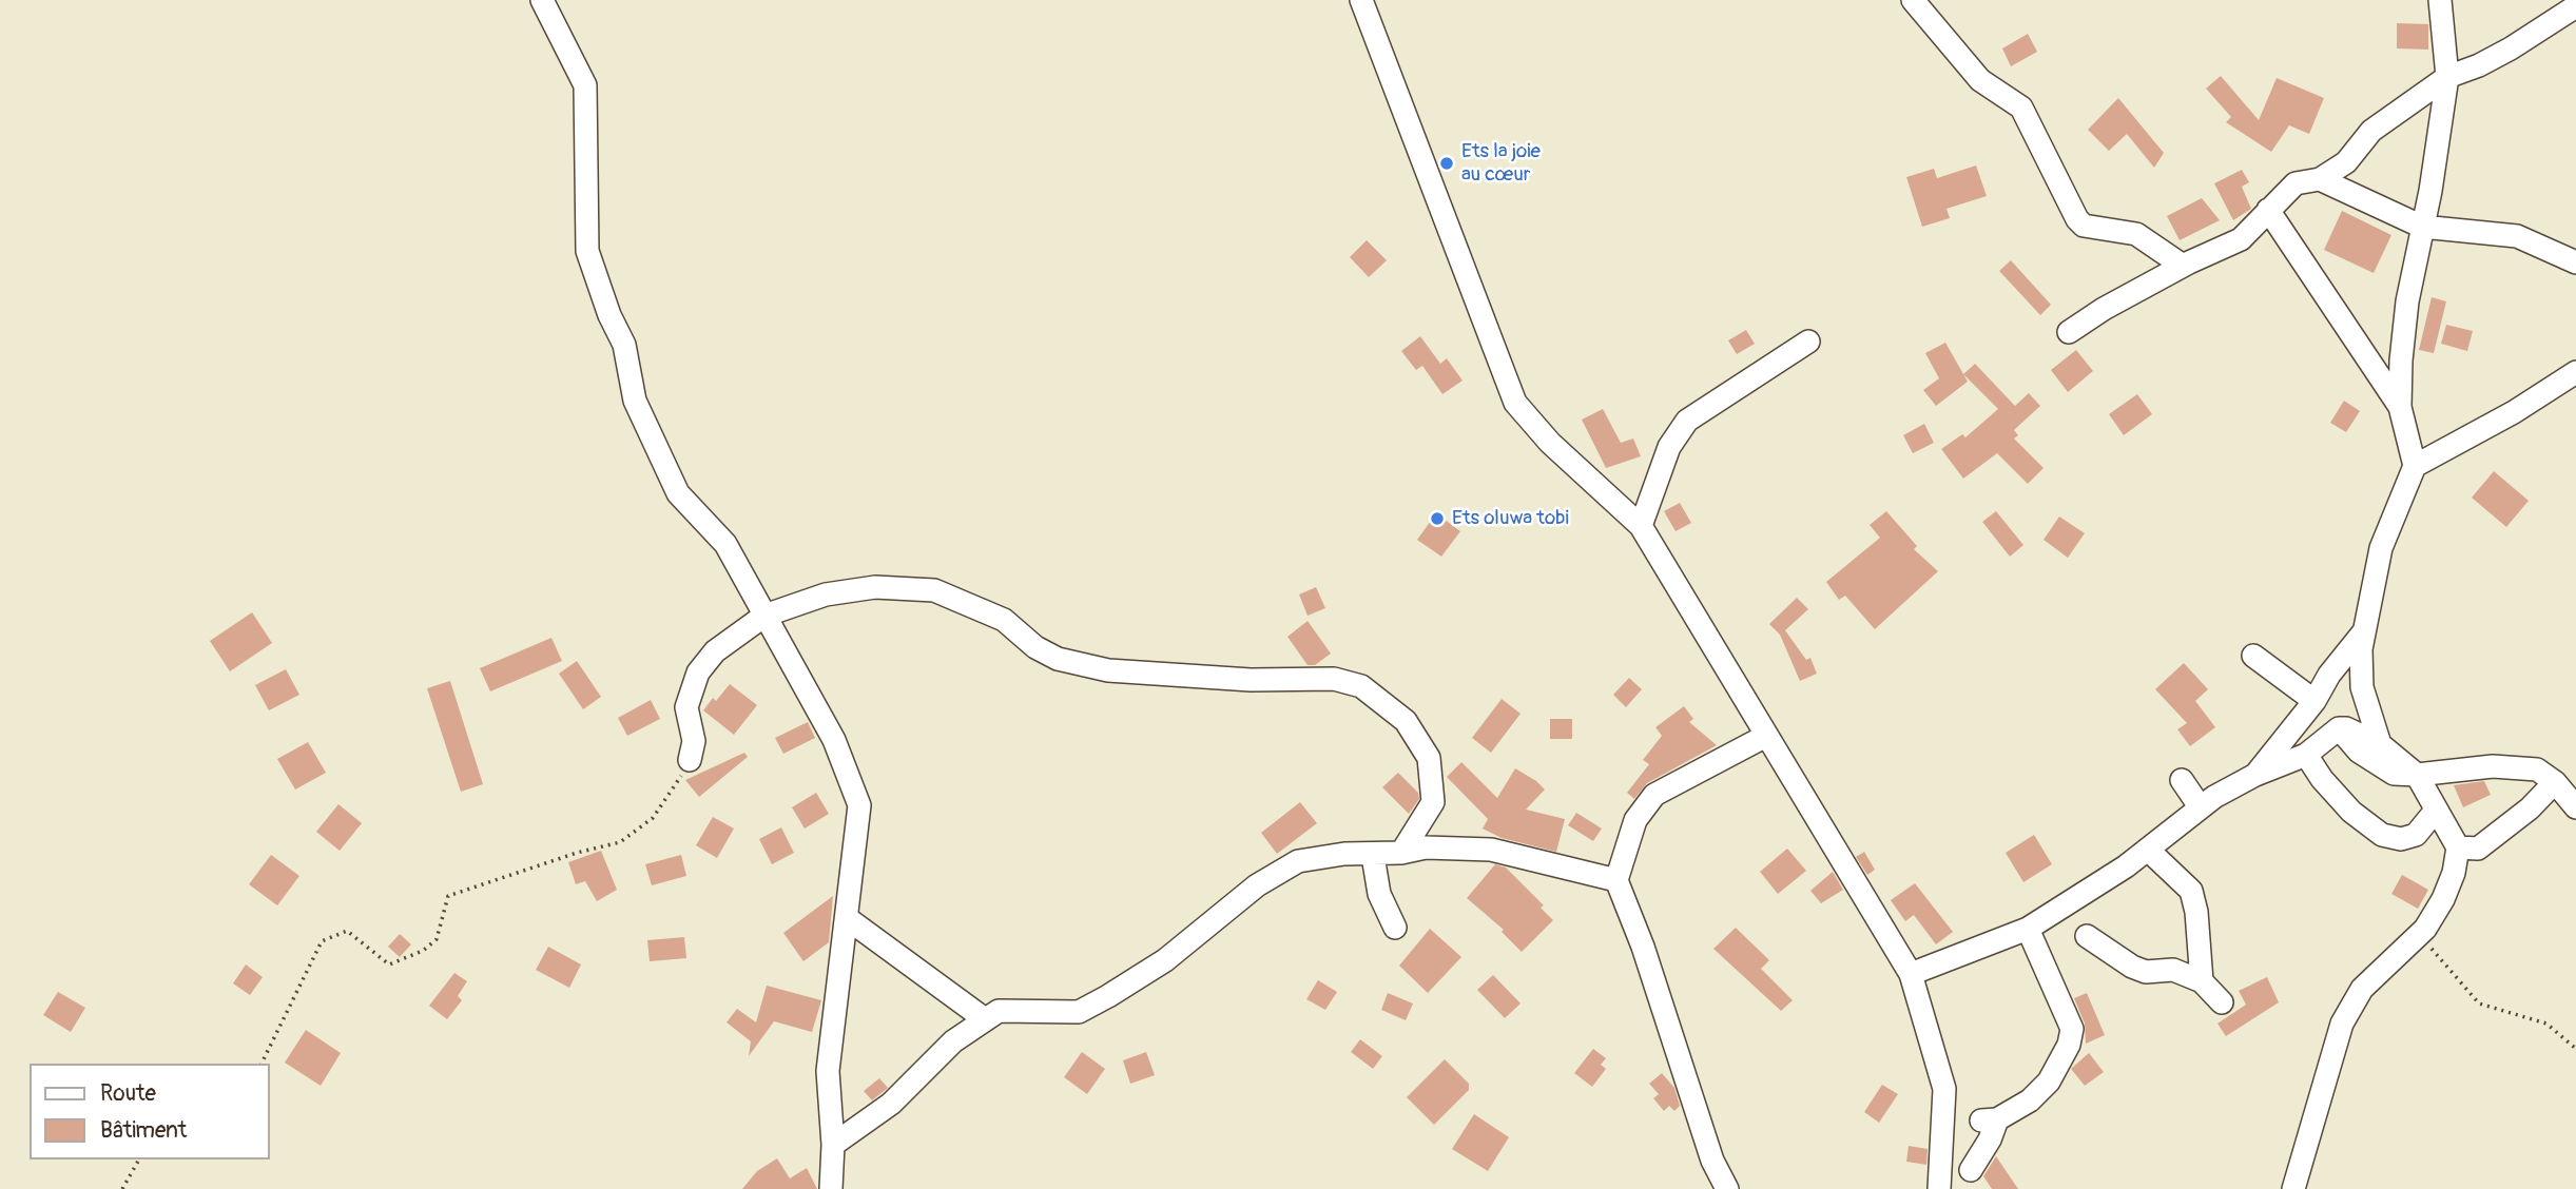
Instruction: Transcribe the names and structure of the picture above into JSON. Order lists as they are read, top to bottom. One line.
{"places":["Ets la joie au cœur","Ets oluwa tobi"],"legend":["Route","Bâtiment"]}
